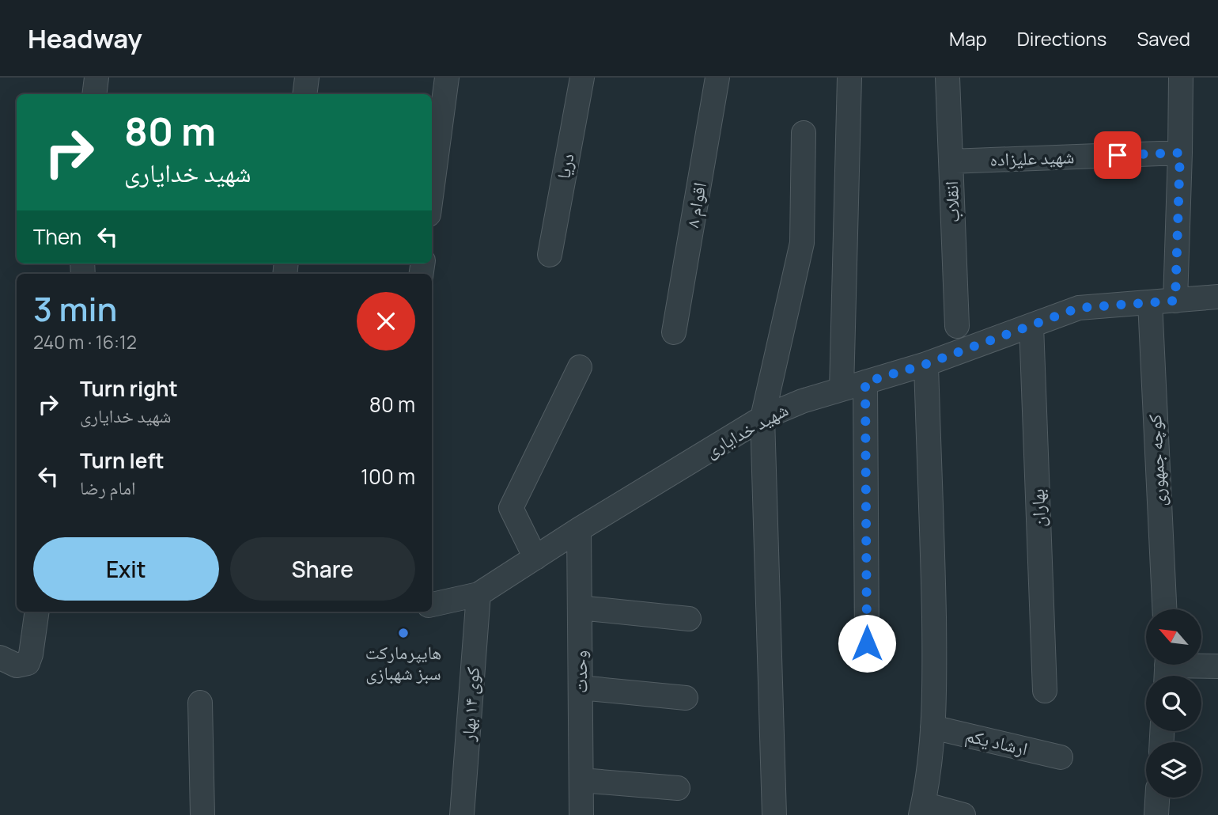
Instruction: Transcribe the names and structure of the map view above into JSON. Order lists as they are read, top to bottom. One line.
{"streets":{"street":["شهید علیزاده","دریا","انقلاب","اقوام ۸","شهید خدایاری","کوچه جمهوری","بهاران","وحدت","کوی ۱۴ بهار","ارشاد یکم"]},"crossings":[["شهید علیزاده","انقلاب"],["شهید خدایاری","کوچه جمهوری"],["شهید خدایاری","بهاران"],["شهید خدایاری","وحدت"],["شهید خدایاری","کوی ۱۴ بهار"]],"places":["هایپرمارکت سبز شهبازی"],"north":"top left","page":{"header":"Headway","nav":["Map","Directions","Saved"],"turn":["80 m","شهید خدایاری"],"then":"Then","heading":["3 min","240 m · 16:12"],"list":[{"name":"Turn right","note":"شهید خدایاری","value":"80 m"},{"name":"Turn left","note":"امام رضا","value":"100 m"}],"buttons":["Exit","Share"]}}
